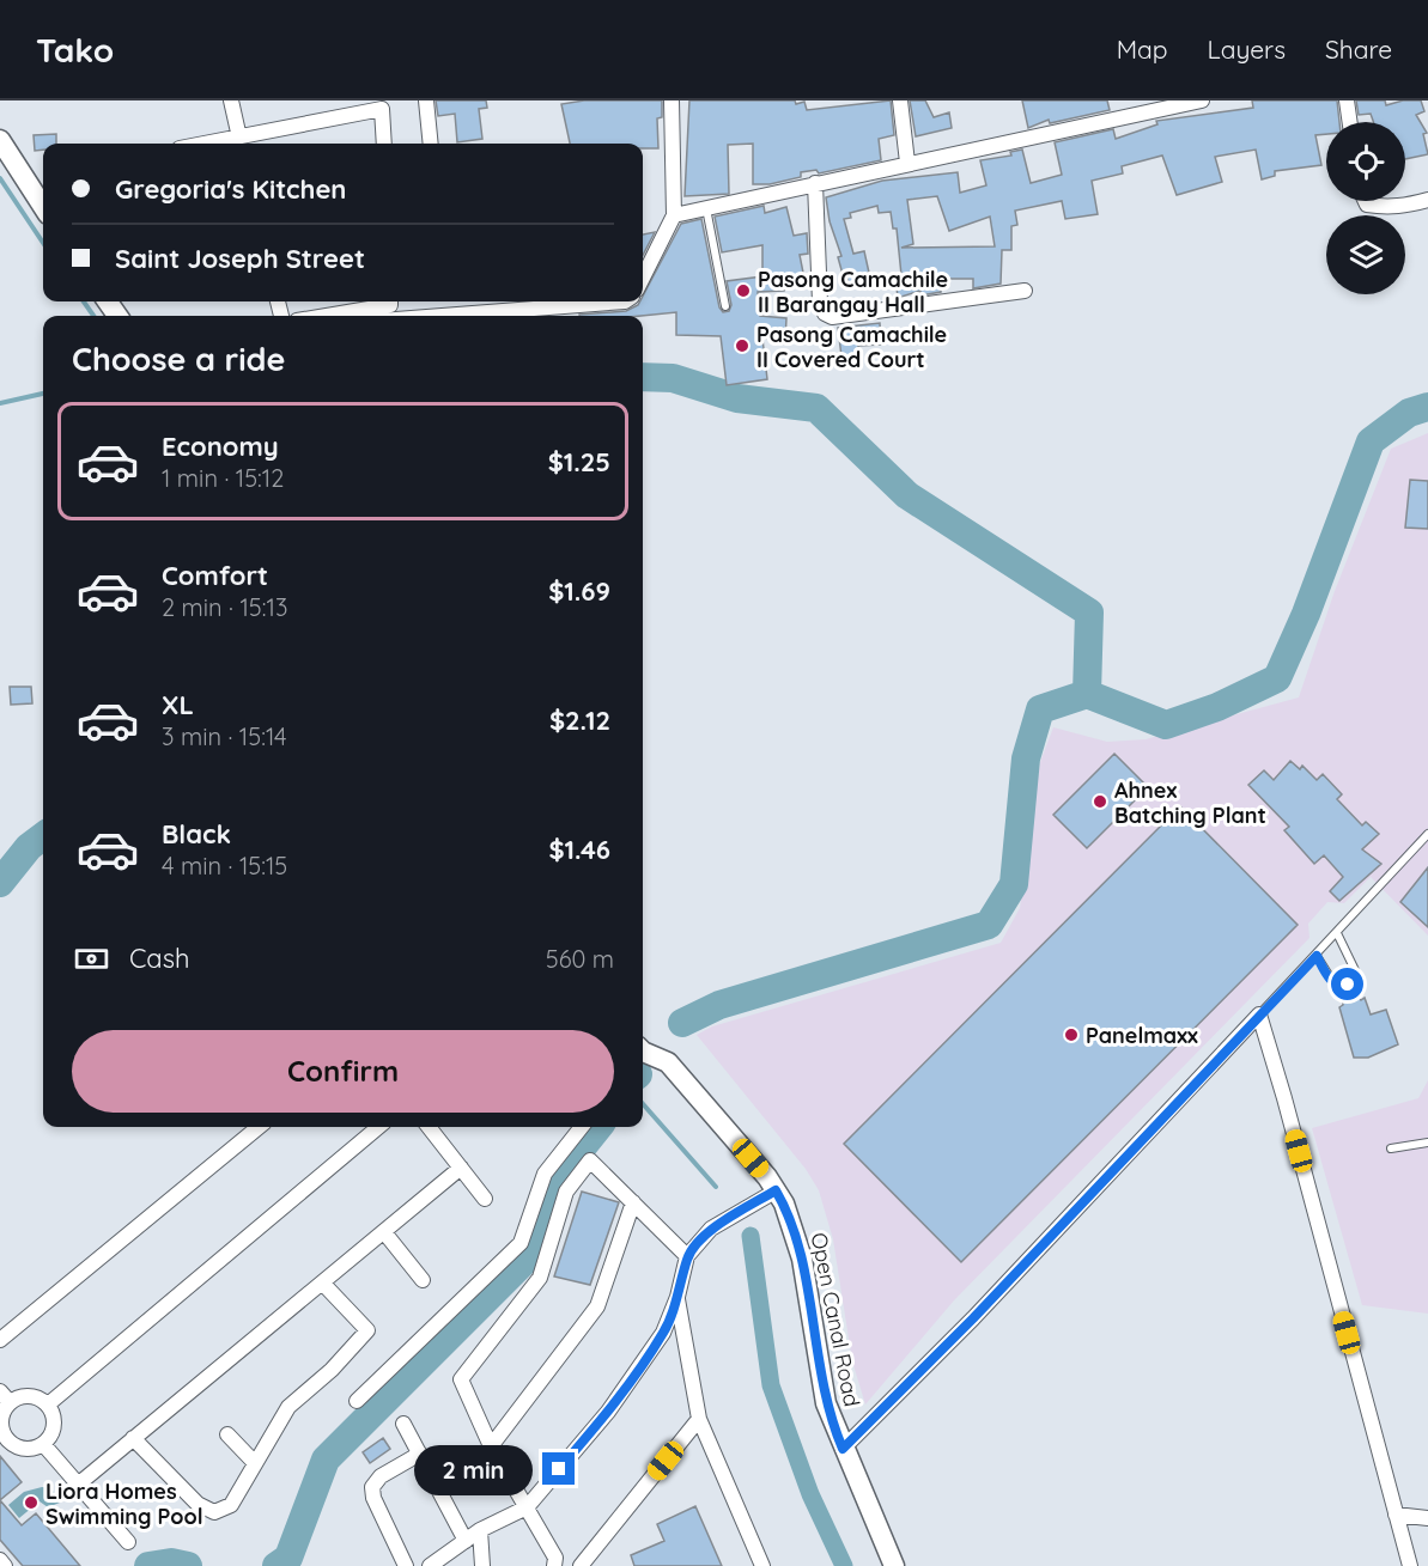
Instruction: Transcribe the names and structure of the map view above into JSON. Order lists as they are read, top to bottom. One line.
{"streets":{"main road":["Open Canal Road"]},"places":["Pasong Camachile II Barangay Hall","Pasong Camachile II Covered Court","Ahnex Batching Plant","Panelmaxx","Liora Homes Swimming Pool"],"page":{"header":"Tako","nav":["Map","Layers","Share"],"banner":["Gregoria's Kitchen","Saint Joseph Street"],"heading":"Choose a ride","list":[{"name":"Economy","note":"1 min · 15:12","value":"$1.25"},{"name":"Comfort","note":"2 min · 15:13","value":"$1.69"},{"name":"XL","note":"3 min · 15:14","value":"$2.12"},{"name":"Black","note":"4 min · 15:15","value":"$1.46"}],"pay":["Cash","560 m"],"buttons":"Confirm","bubble":"2 min"}}
